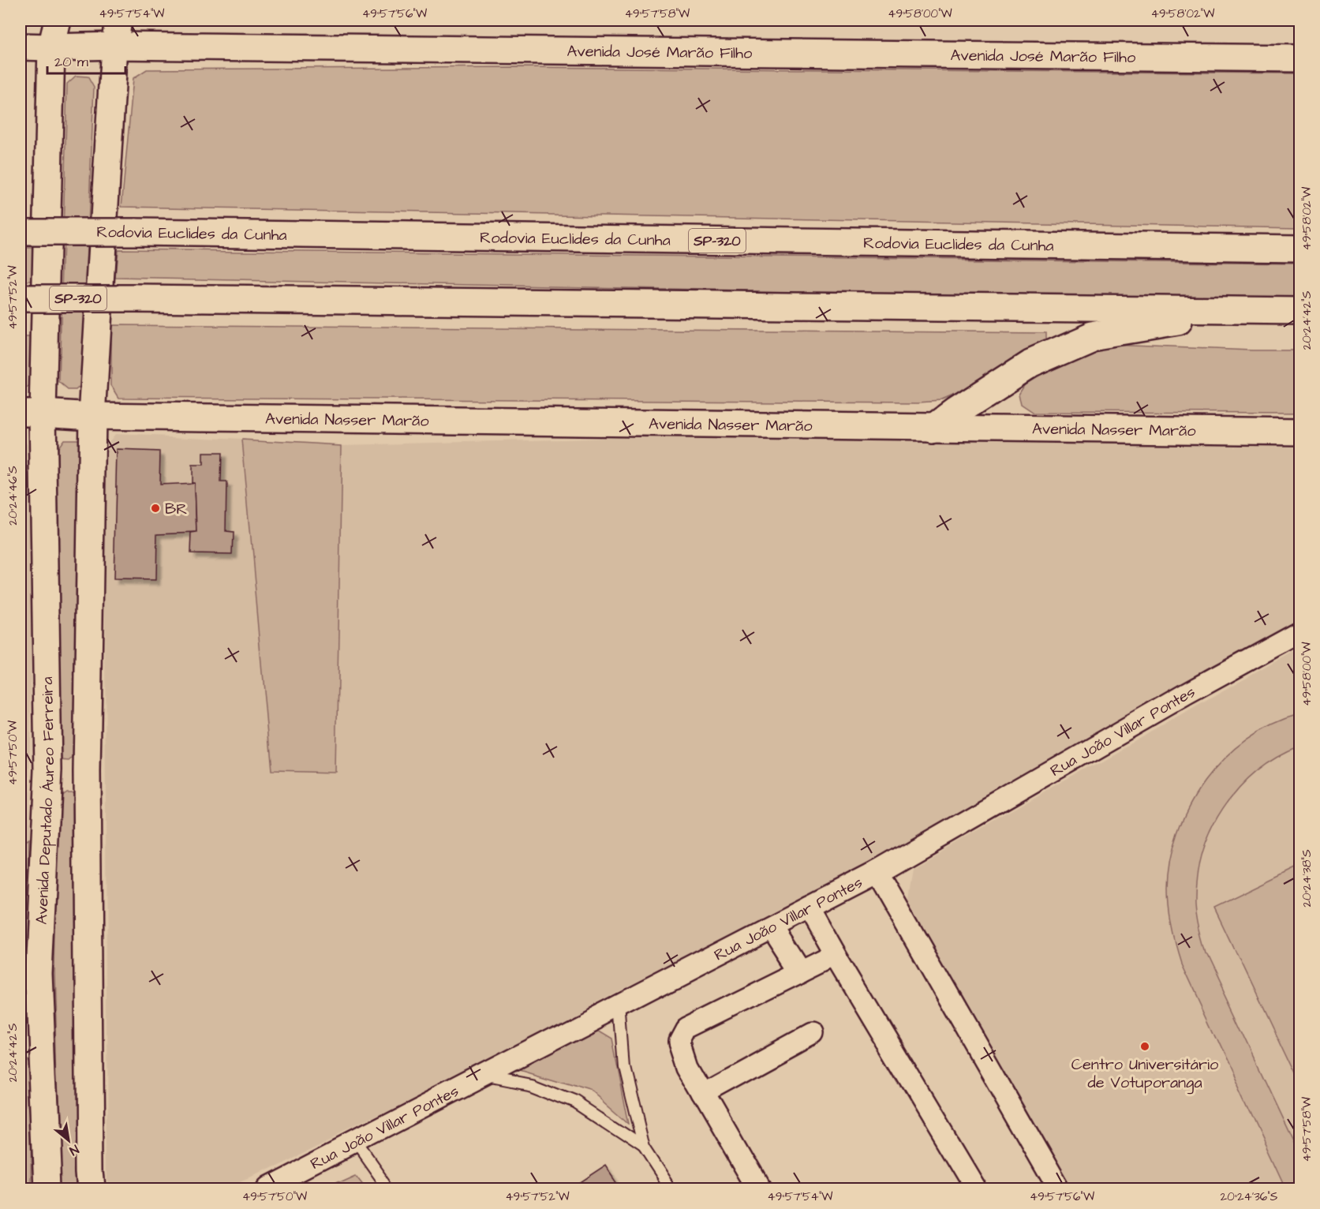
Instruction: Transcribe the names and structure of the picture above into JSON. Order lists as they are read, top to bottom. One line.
{"streets":{"main road":["Avenida José Marão Filho","Rodovia Euclides da Cunha","SP-320","Avenida Nasser Marão","Avenida Deputado Áureo Ferreira"],"street":["Rua João Villar Pontes"]},"crossings":[["Avenida José Marão Filho","Avenida Deputado Áureo Ferreira"],["Avenida Nasser Marão","Avenida Deputado Áureo Ferreira"]],"places":["BR","Centro Universitário de Votuporanga"],"scale_bar":"20 m","north":"bottom right","coordinates":["49°57'54\"W","49°57'56\"W","49°57'58\"W","49°58'00\"W","49°58'02\"W","49°57'52\"W","20°24'42\"S","20°24'46\"S","49°57'50\"W","20°24'38\"S","20°24'36\"S"]}
